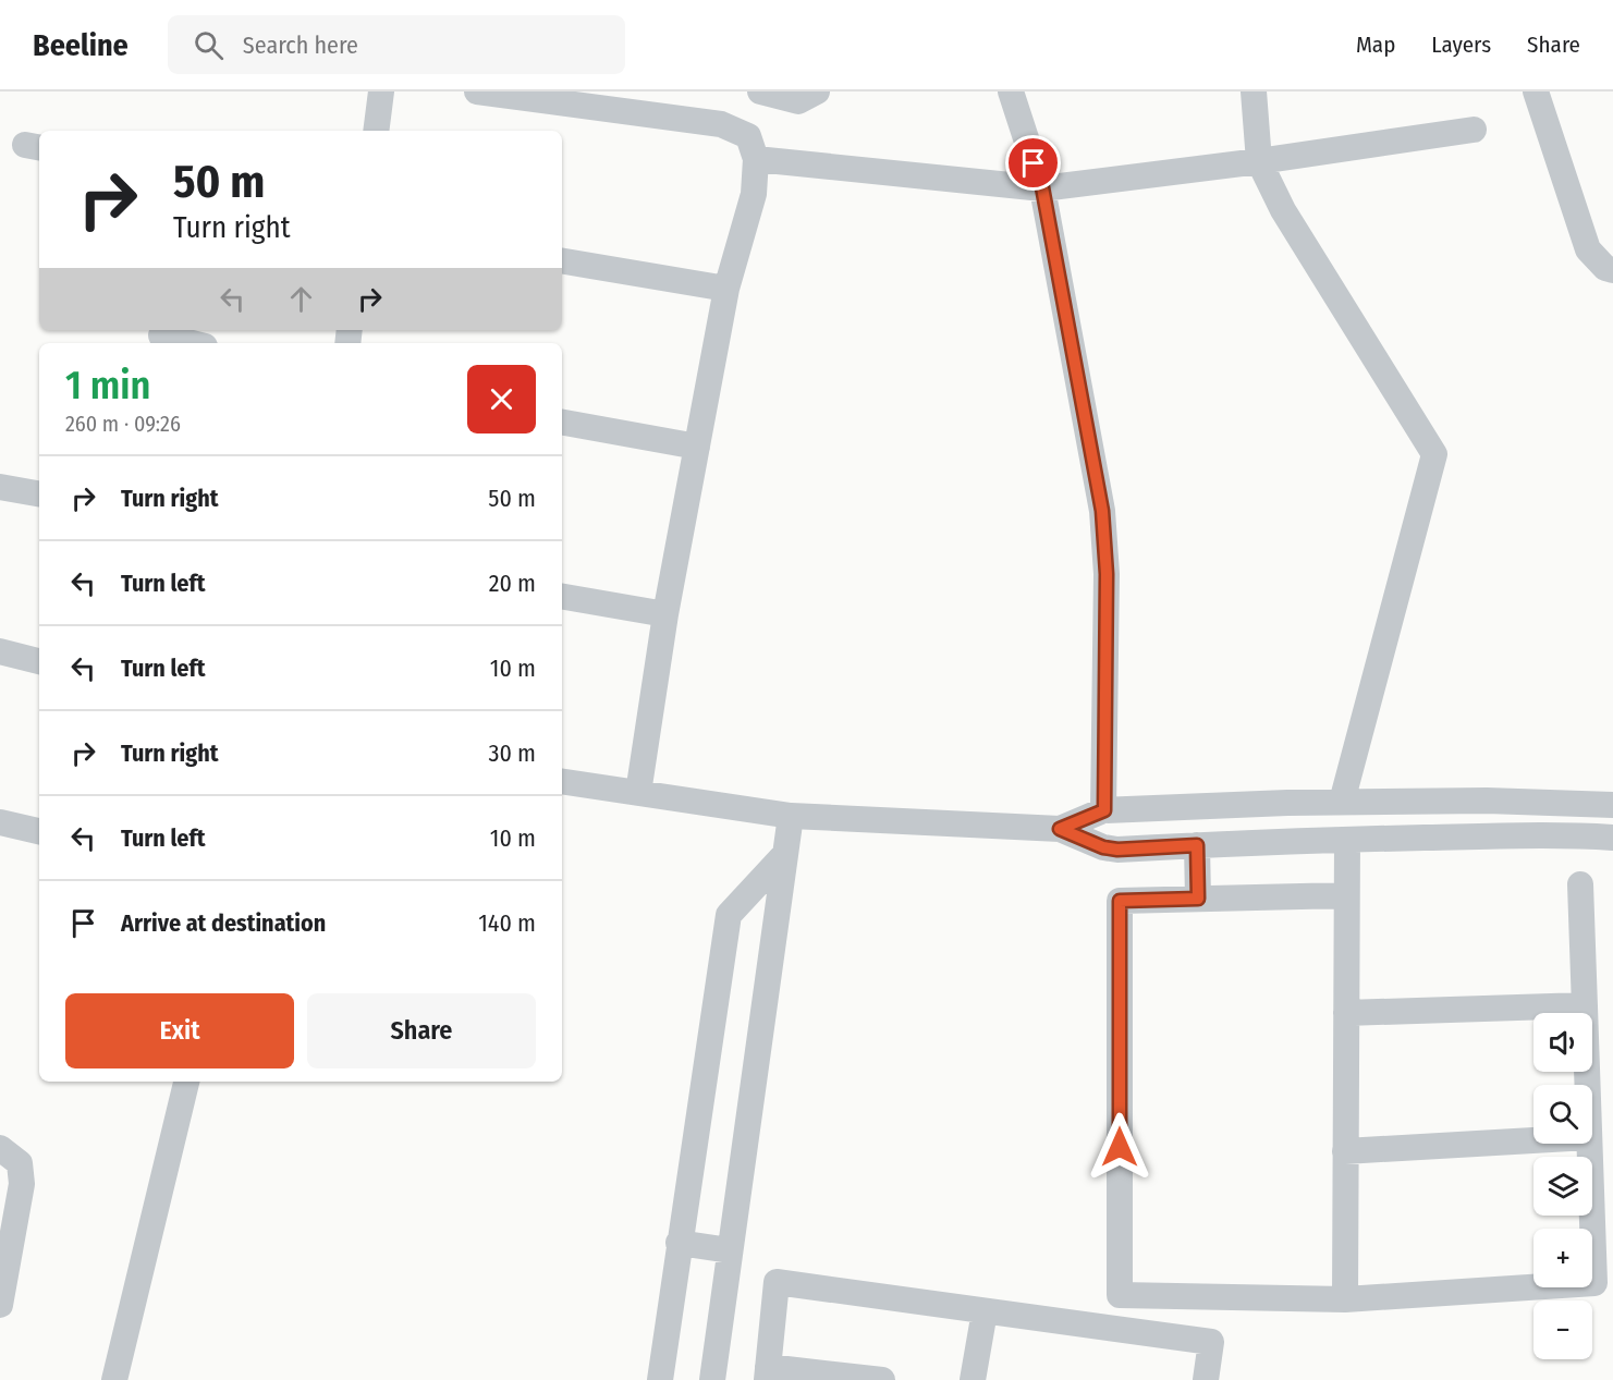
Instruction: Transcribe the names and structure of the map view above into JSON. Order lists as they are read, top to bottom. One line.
{"page":{"header":"Beeline","search":"Search here","nav":["Map","Layers","Share"],"turn":["50 m","Turn right"],"heading":["1 min","260 m · 09:26"],"list":[{"name":"Turn right","value":"50 m"},{"name":"Turn left","value":"20 m"},{"name":"Turn left","value":"10 m"},{"name":"Turn right","value":"30 m"},{"name":"Turn left","value":"10 m"},{"name":"Arrive at destination","value":"140 m"}],"buttons":["Exit","Share"],"map_buttons":["+","−"]}}
